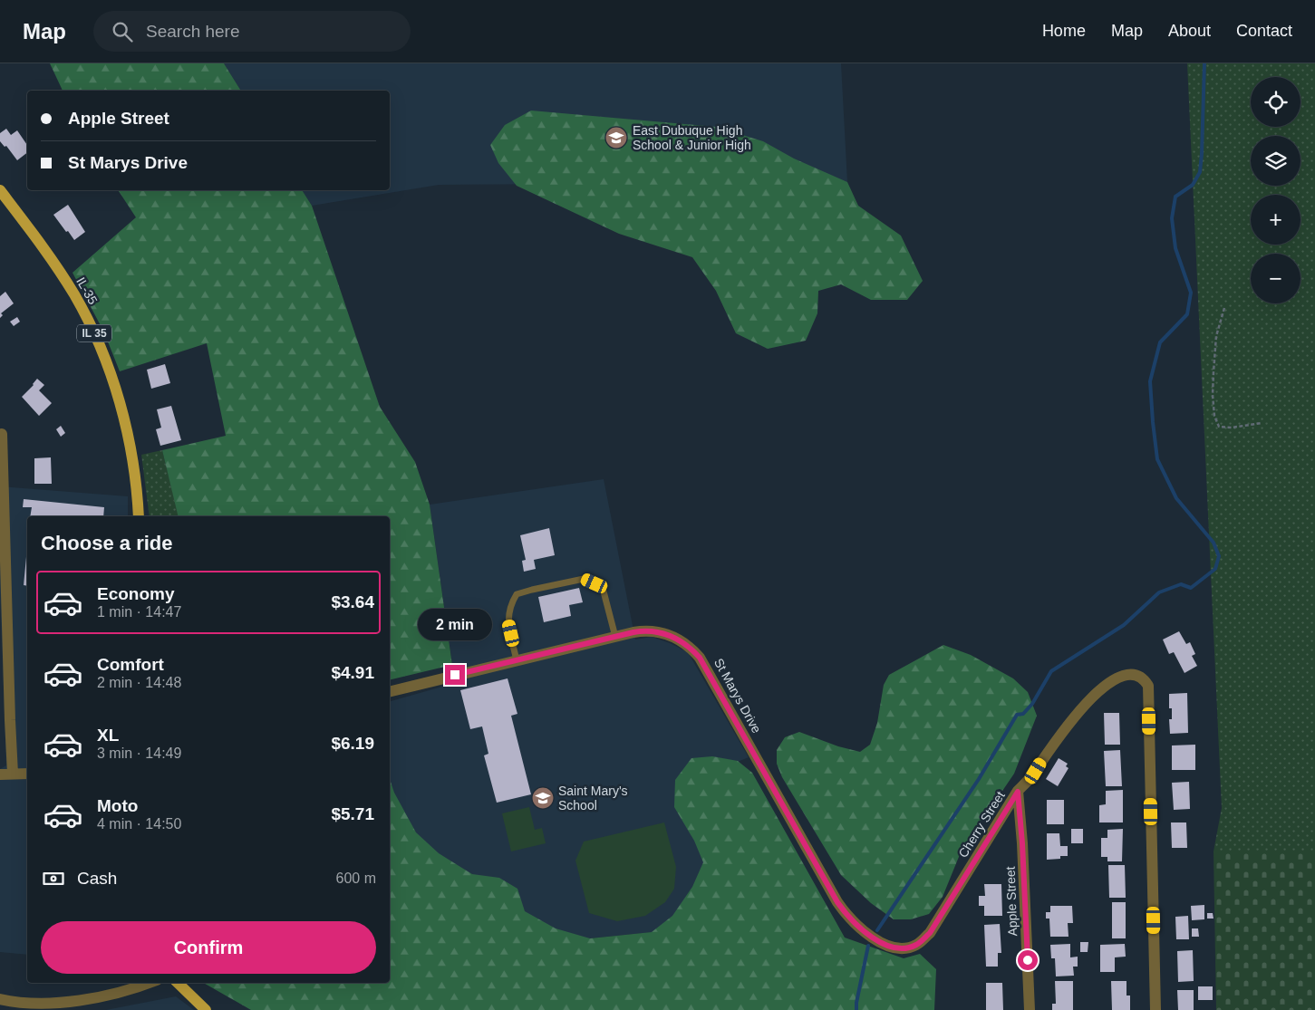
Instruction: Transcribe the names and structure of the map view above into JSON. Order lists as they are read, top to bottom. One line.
{"streets":{"main road":["IL-35","IL 35"],"street":["St Marys Drive","Cherry Street","Apple Street"]},"crossings":[["St Marys Drive","Cherry Street"],["Cherry Street","Apple Street"]],"places":{"school or university":["East Dubuque High School & Junior High","Saint Mary's School"]},"page":{"header":"Map","search":"Search here","nav":["Home","Map","About","Contact"],"map_buttons":["+","−"],"banner":["Apple Street","St Marys Drive"],"heading":"Choose a ride","list":[{"name":"Economy","note":"1 min · 14:47","value":"$3.64"},{"name":"Comfort","note":"2 min · 14:48","value":"$4.91"},{"name":"XL","note":"3 min · 14:49","value":"$6.19"},{"name":"Moto","note":"4 min · 14:50","value":"$5.71"}],"bubble":"2 min","pay":["Cash","600 m"],"buttons":"Confirm"}}
